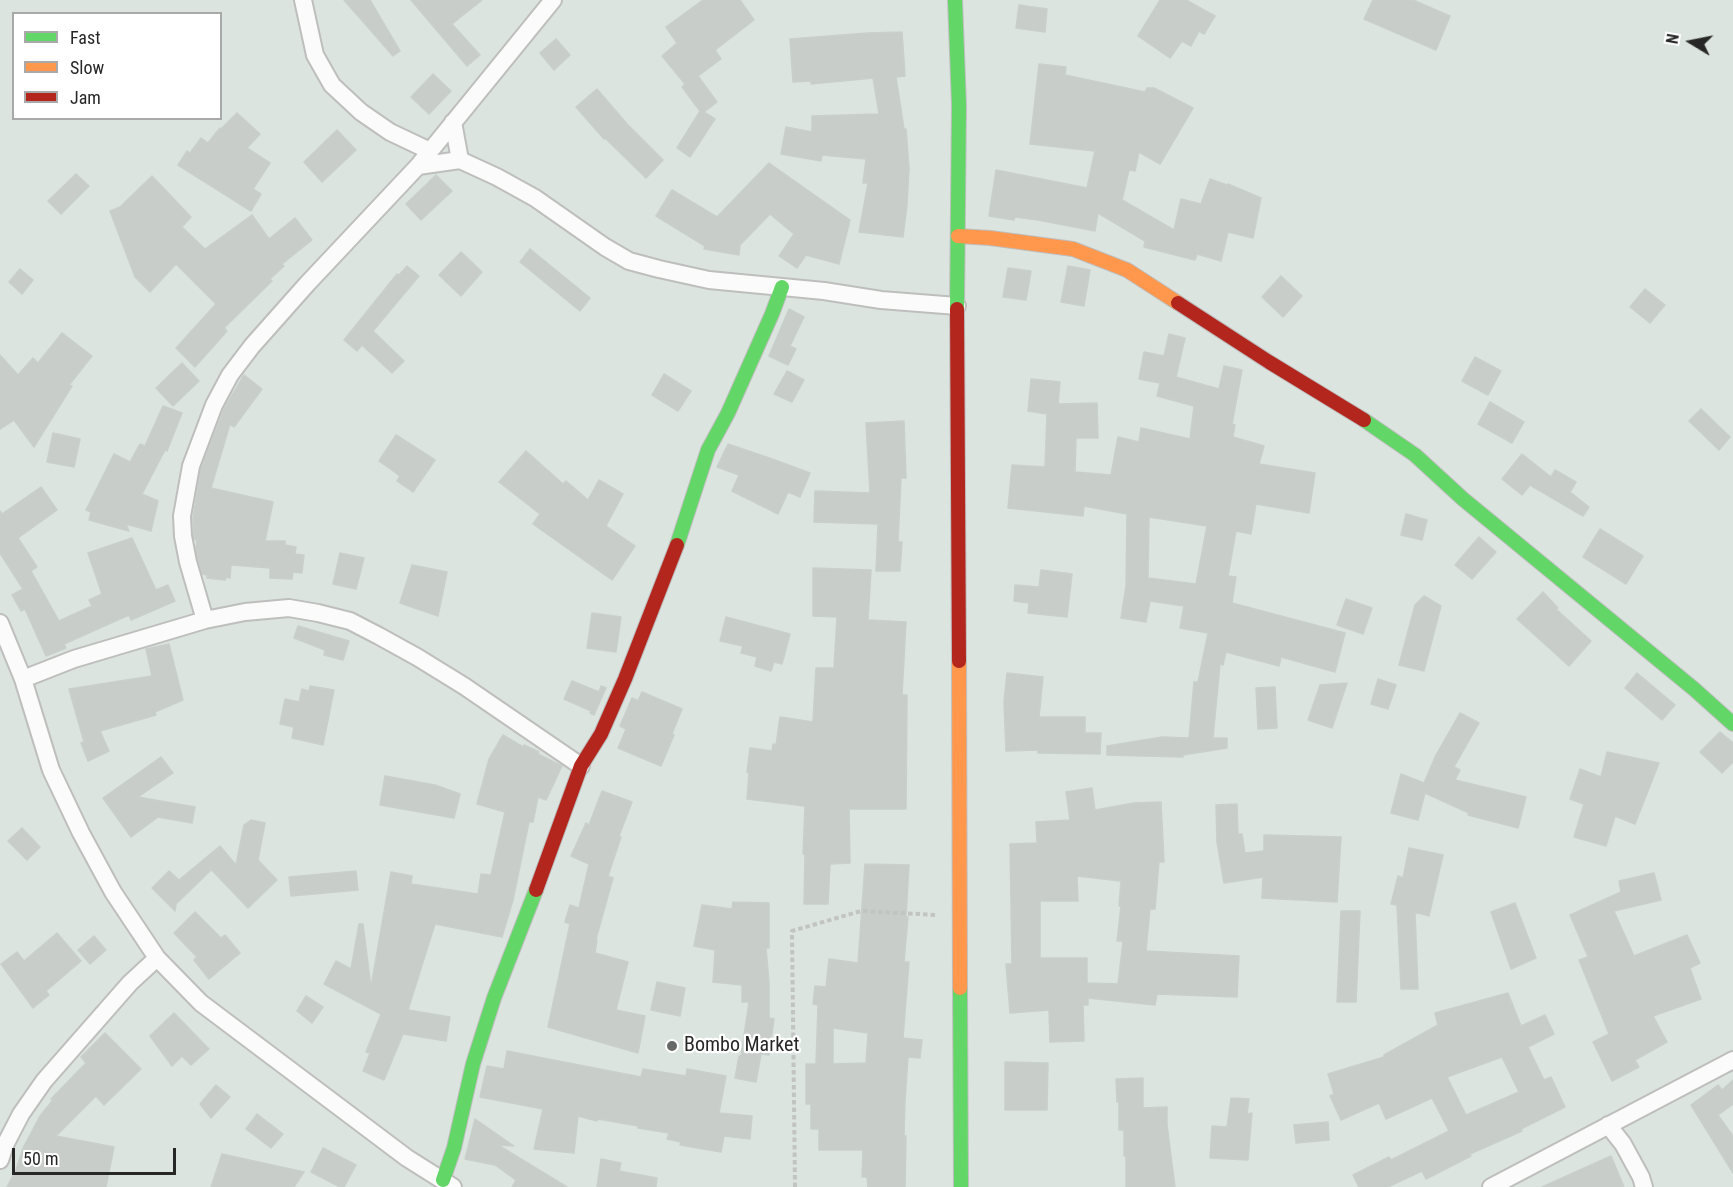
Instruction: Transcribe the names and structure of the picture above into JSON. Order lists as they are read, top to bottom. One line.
{"places":["Bombo Market"],"legend":["Fast","Slow","Jam"],"scale_bar":"50 m","north":"left"}
